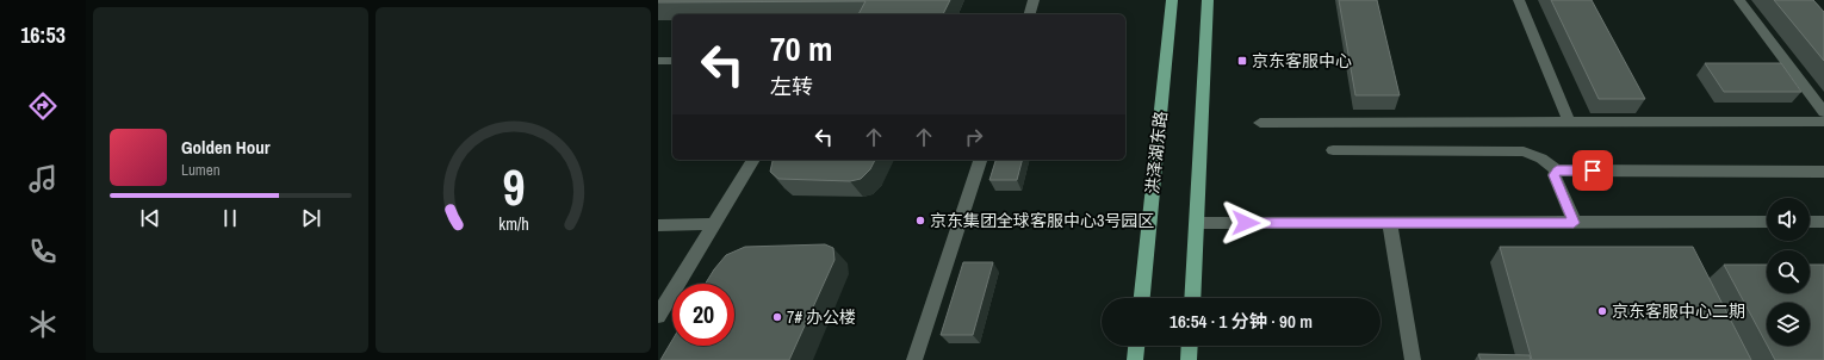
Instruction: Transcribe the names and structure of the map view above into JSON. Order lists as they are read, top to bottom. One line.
{"streets":{"main road":["洪泽湖东路"]},"places":{"transit":["京东客服中心"],"other":["京东集团全球客服中心3号园区","京东客服中心二期","7# 办公楼"]},"page":{"tabs":"16:53","turn":["70 m","左转"],"song":["Golden Hour","Lumen"],"limit":"20","trip":"16:54 · 1 分钟 · 90 m","gauge":["9","km/h"]}}
